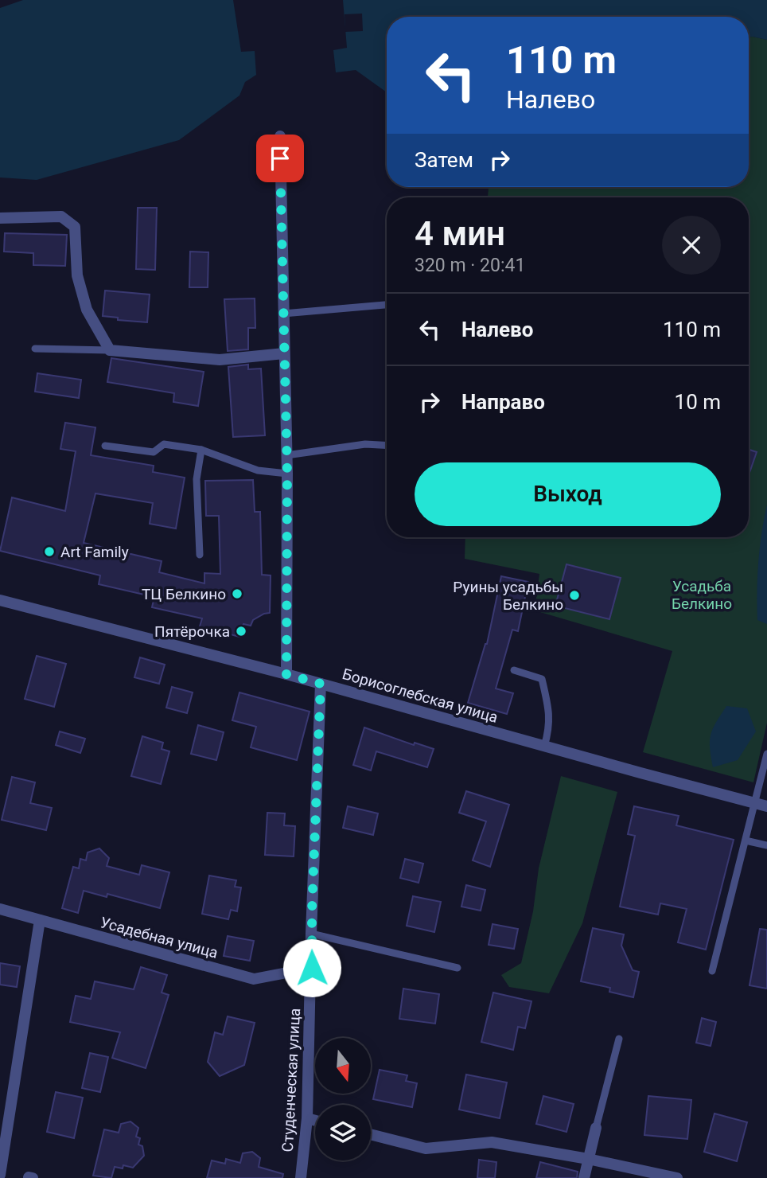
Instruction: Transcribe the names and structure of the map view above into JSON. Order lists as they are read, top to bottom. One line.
{"streets":{"street":["Борисоглебская улица","Усадебная улица","Студенческая улица"]},"crossings":[["Борисоглебская улица","Студенческая улица"],["Усадебная улица","Студенческая улица"]],"parks":["Усадьба Белкино"],"places":["Art Family","ТЦ Белкино","Руины усадьбы Белкино","Пятёрочка"],"north":"bottom","page":{"turn":["110 m","Налево"],"then":"Затем","heading":["4 мин","320 m · 20:41"],"list":[{"name":"Налево","value":"110 m"},{"name":"Направо","value":"10 m"}],"buttons":"Выход"}}
